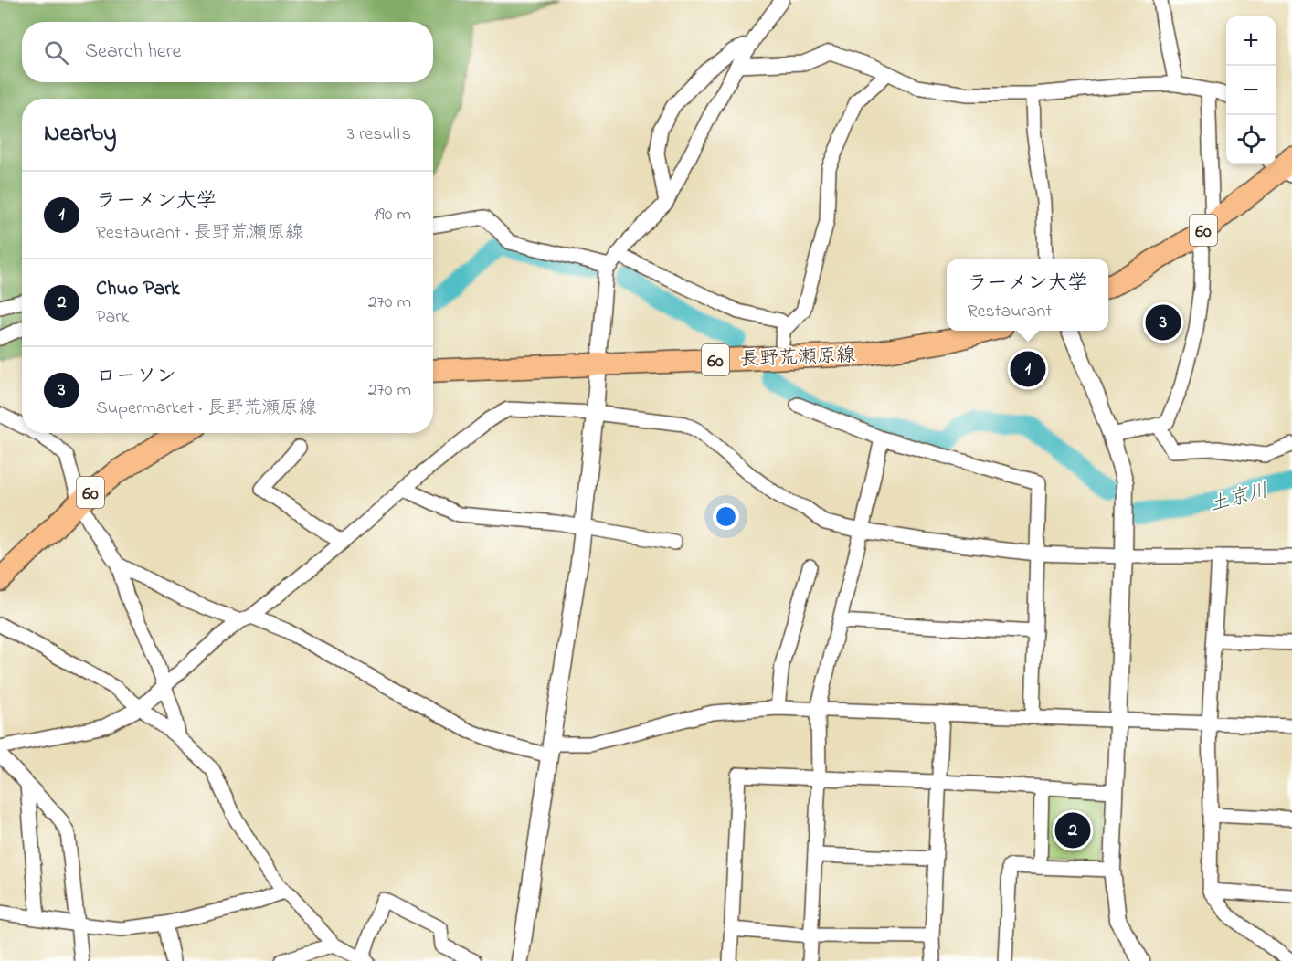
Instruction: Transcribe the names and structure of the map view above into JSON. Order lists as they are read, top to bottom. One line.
{"streets":{"main road":["60","長野荒瀬原線"]},"water":["土京川"],"page":{"map_buttons":["+","−"],"search":"Search here","heading":["Nearby","3 results"],"list":[{"mark":"1","name":"ラーメン大学","note":"Restaurant · 長野荒瀬原線","value":"190 m"},{"mark":"2","name":"Chuo Park","note":"Park","value":"270 m"},{"mark":"3","name":"ローソン","note":"Supermarket · 長野荒瀬原線","value":"270 m"}],"popup":["ラーメン大学","Restaurant"],"pins":["3","1","2"]}}
